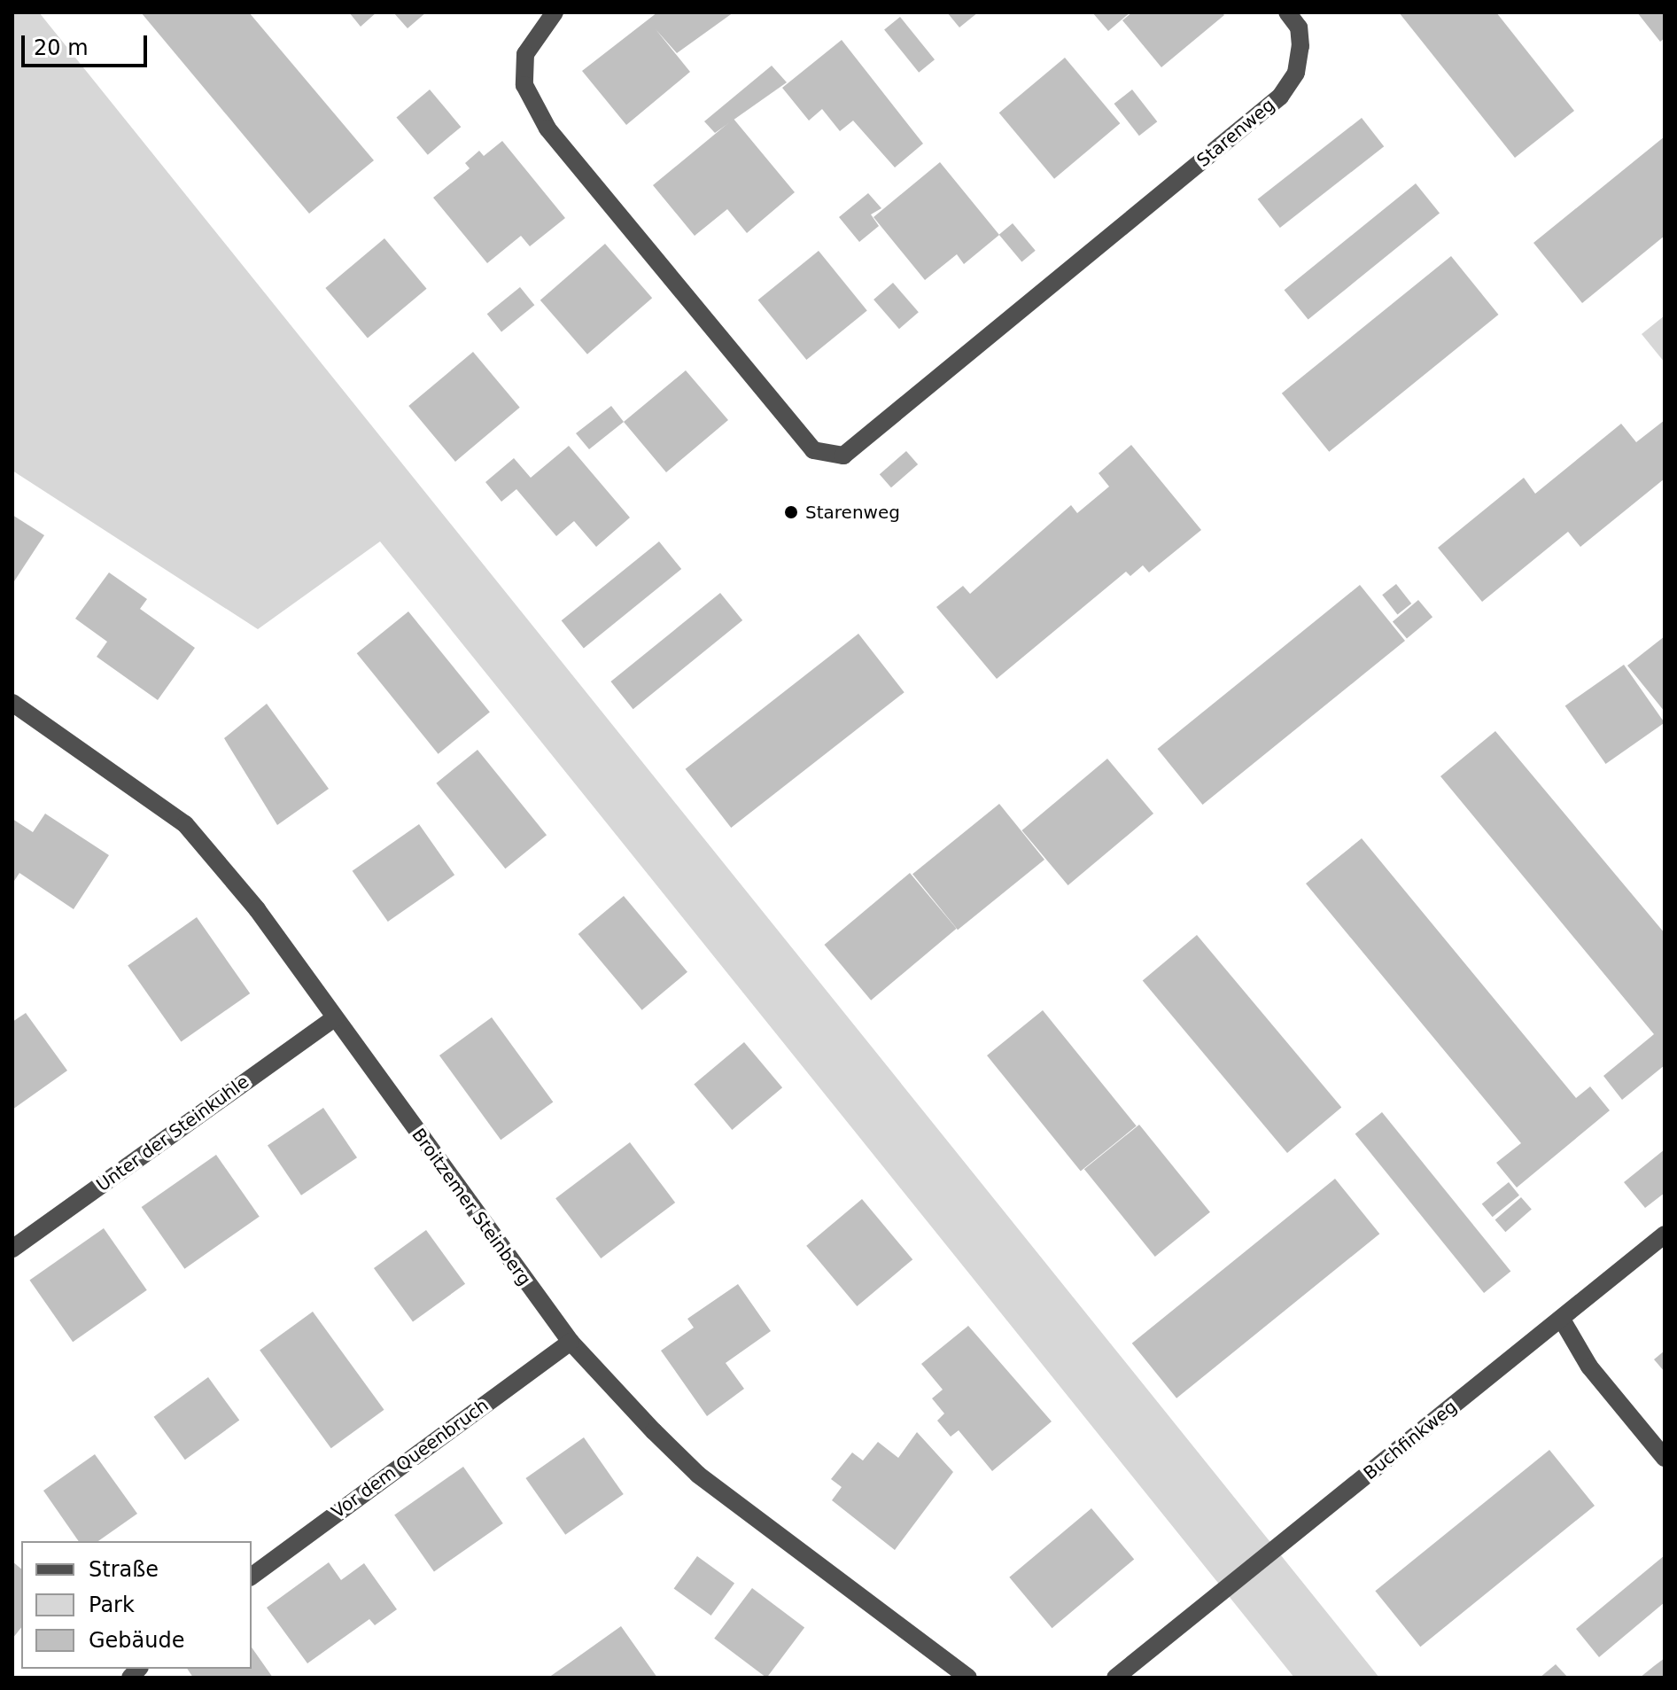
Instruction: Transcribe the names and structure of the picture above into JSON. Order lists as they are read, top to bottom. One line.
{"streets":{"street":["Starenweg","Unter der Steinkuhle","Broitzemer Steinberg","Buchfinkweg","Vor dem Queenbruch"]},"crossings":[["Unter der Steinkuhle","Broitzemer Steinberg"],["Broitzemer Steinberg","Vor dem Queenbruch"]],"places":["Starenweg"],"legend":["Straße","Park","Gebäude"],"scale_bar":"20 m"}
